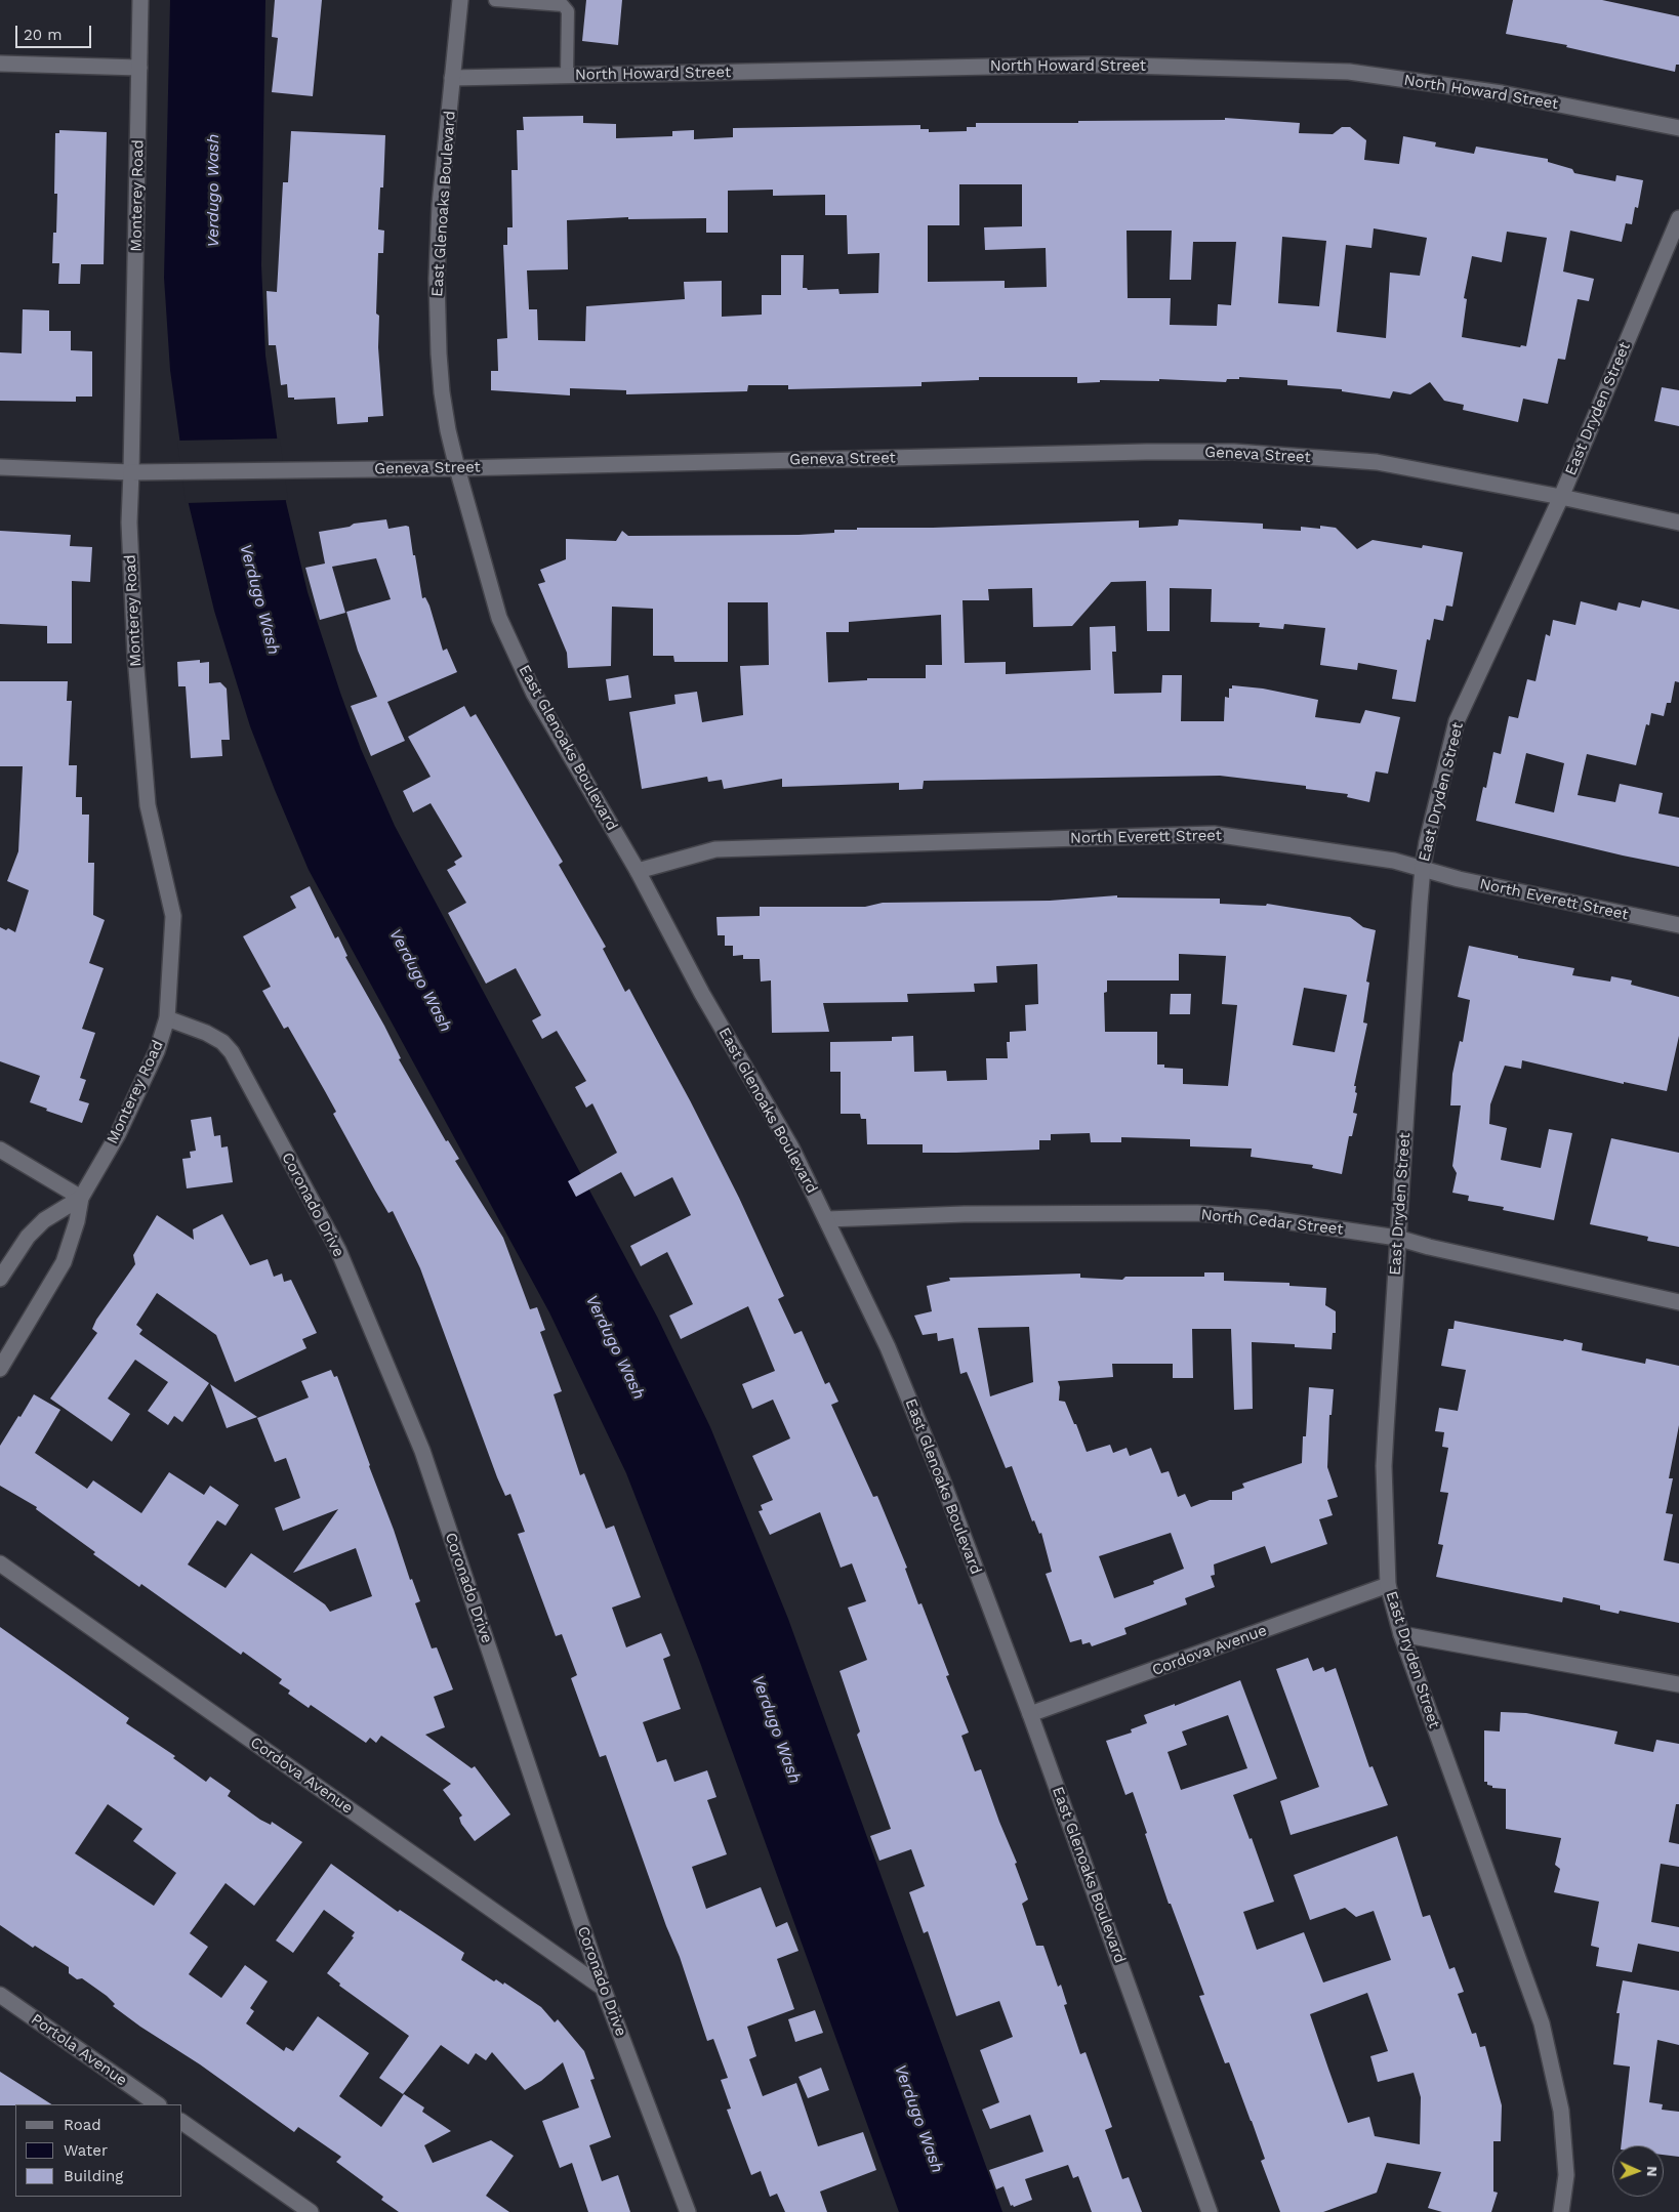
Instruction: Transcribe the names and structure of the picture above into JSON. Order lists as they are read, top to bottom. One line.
{"streets":{"street":["North Howard Street","Monterey Road","East Glenoaks Boulevard","East Dryden Street","Geneva Street","North Everett Street","Coronado Drive","North Cedar Street","Cordova Avenue","Portola Avenue"]},"crossings":[["North Howard Street","East Glenoaks Boulevard"],["Monterey Road","Geneva Street"],["Monterey Road","Coronado Drive"],["East Glenoaks Boulevard","Geneva Street"],["East Glenoaks Boulevard","North Everett Street"],["East Glenoaks Boulevard","North Cedar Street"],["East Glenoaks Boulevard","Cordova Avenue"],["East Dryden Street","Geneva Street"],["East Dryden Street","North Everett Street"],["East Dryden Street","North Cedar Street"],["East Dryden Street","Cordova Avenue"],["Coronado Drive","Cordova Avenue"]],"water":["Verdugo Wash"],"legend":["Road","Water","Building"],"scale_bar":"20 m","north":"right"}
